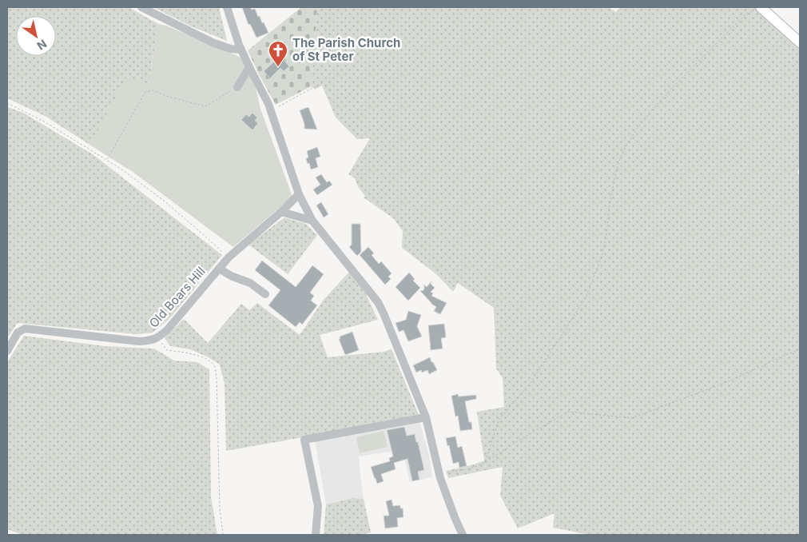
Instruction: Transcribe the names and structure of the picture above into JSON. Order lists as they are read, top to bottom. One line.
{"streets":{"street":["Old Boars Hill"]},"places":{"church":["The Parish Church of St Peter"]},"north":"bottom right"}
